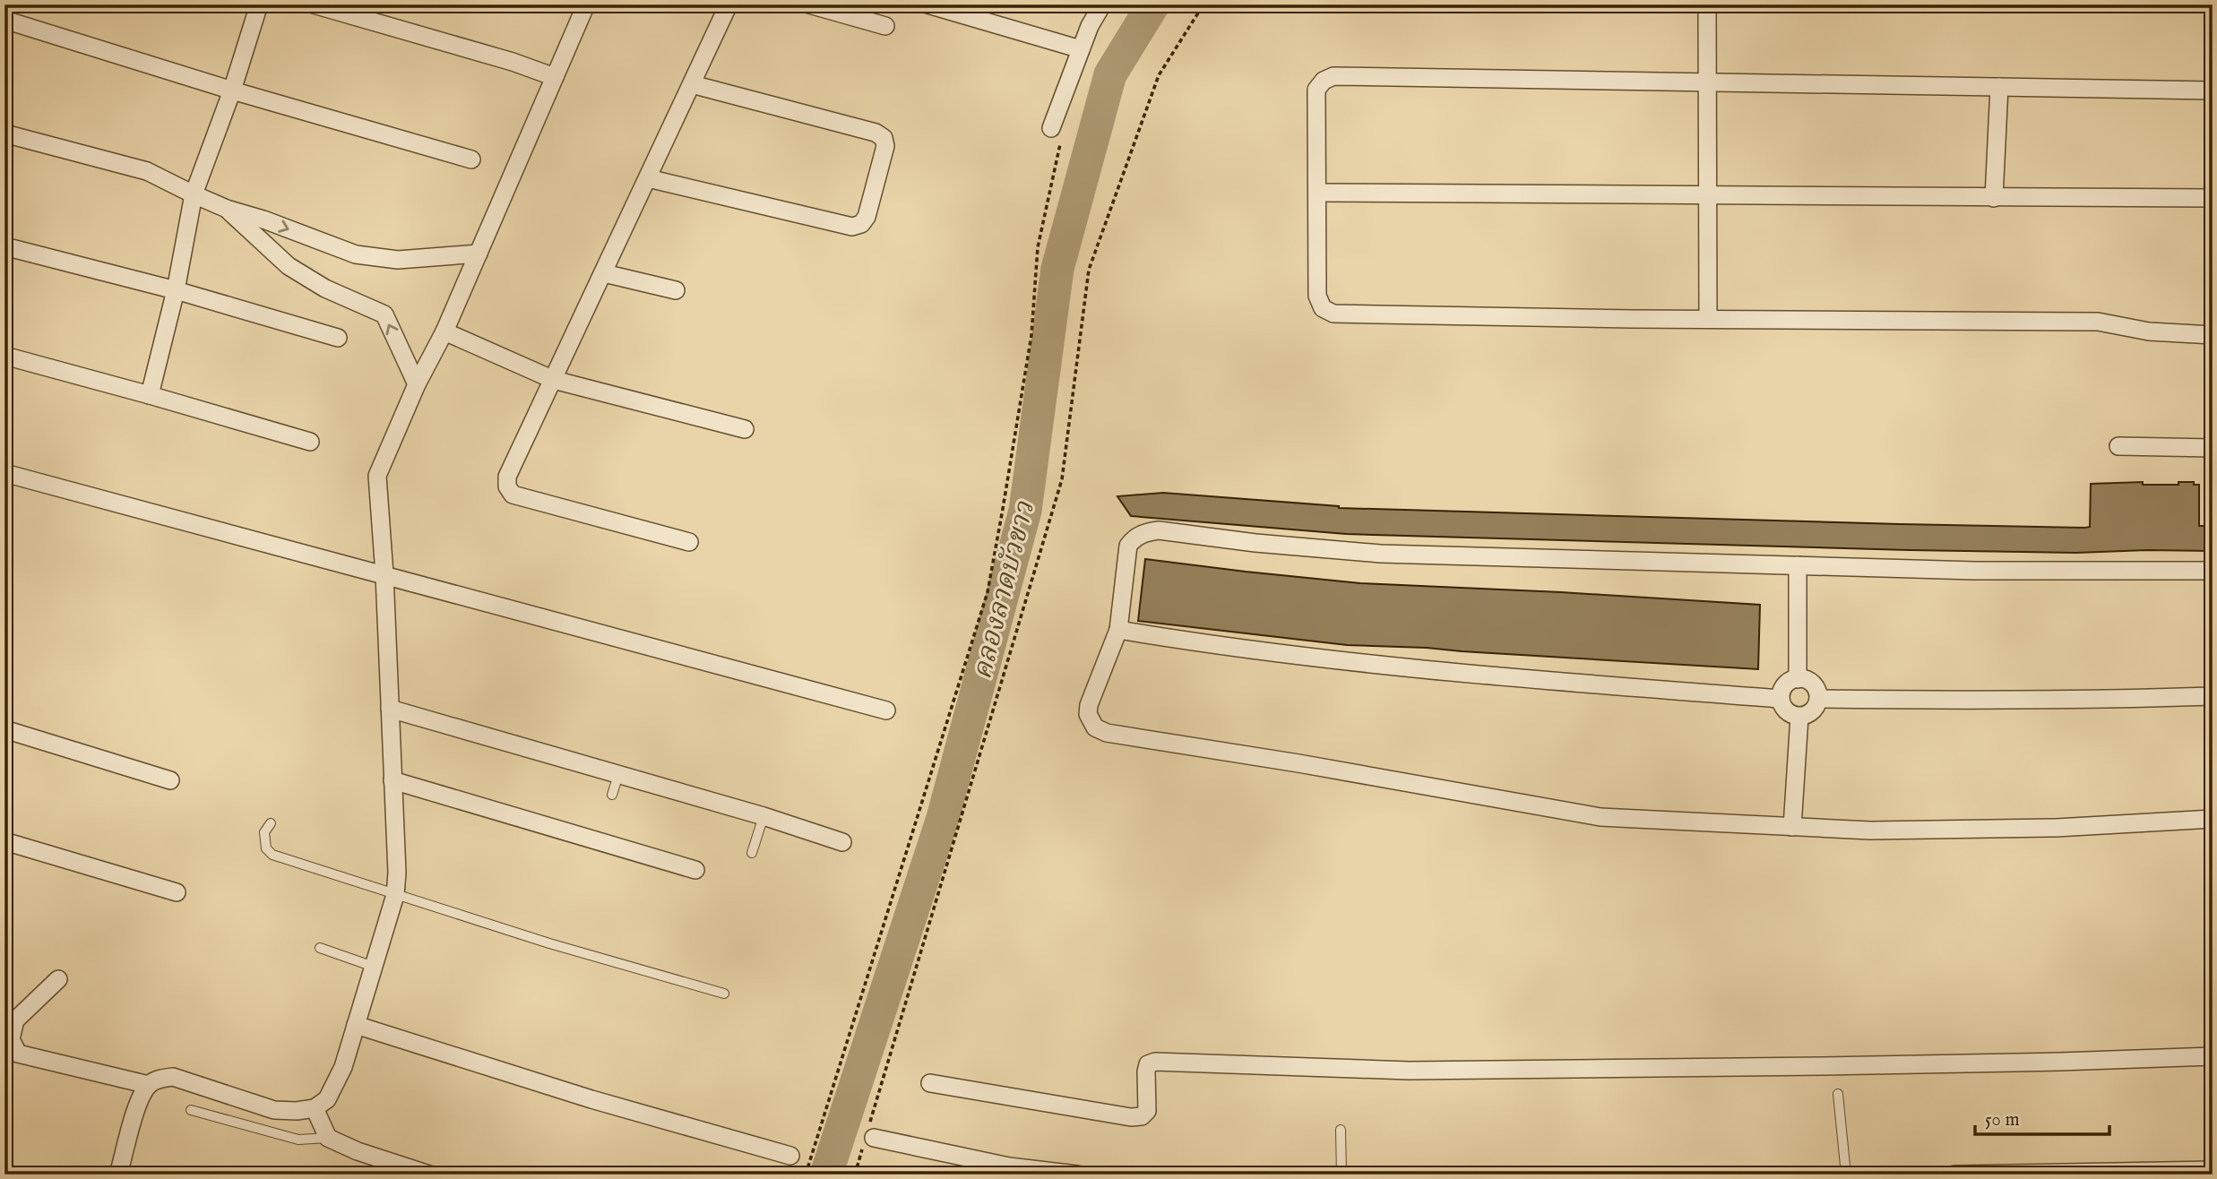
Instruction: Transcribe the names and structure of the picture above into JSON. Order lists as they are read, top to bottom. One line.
{"water":["คลองลาดบัวขาว"],"scale_bar":"50 m"}
